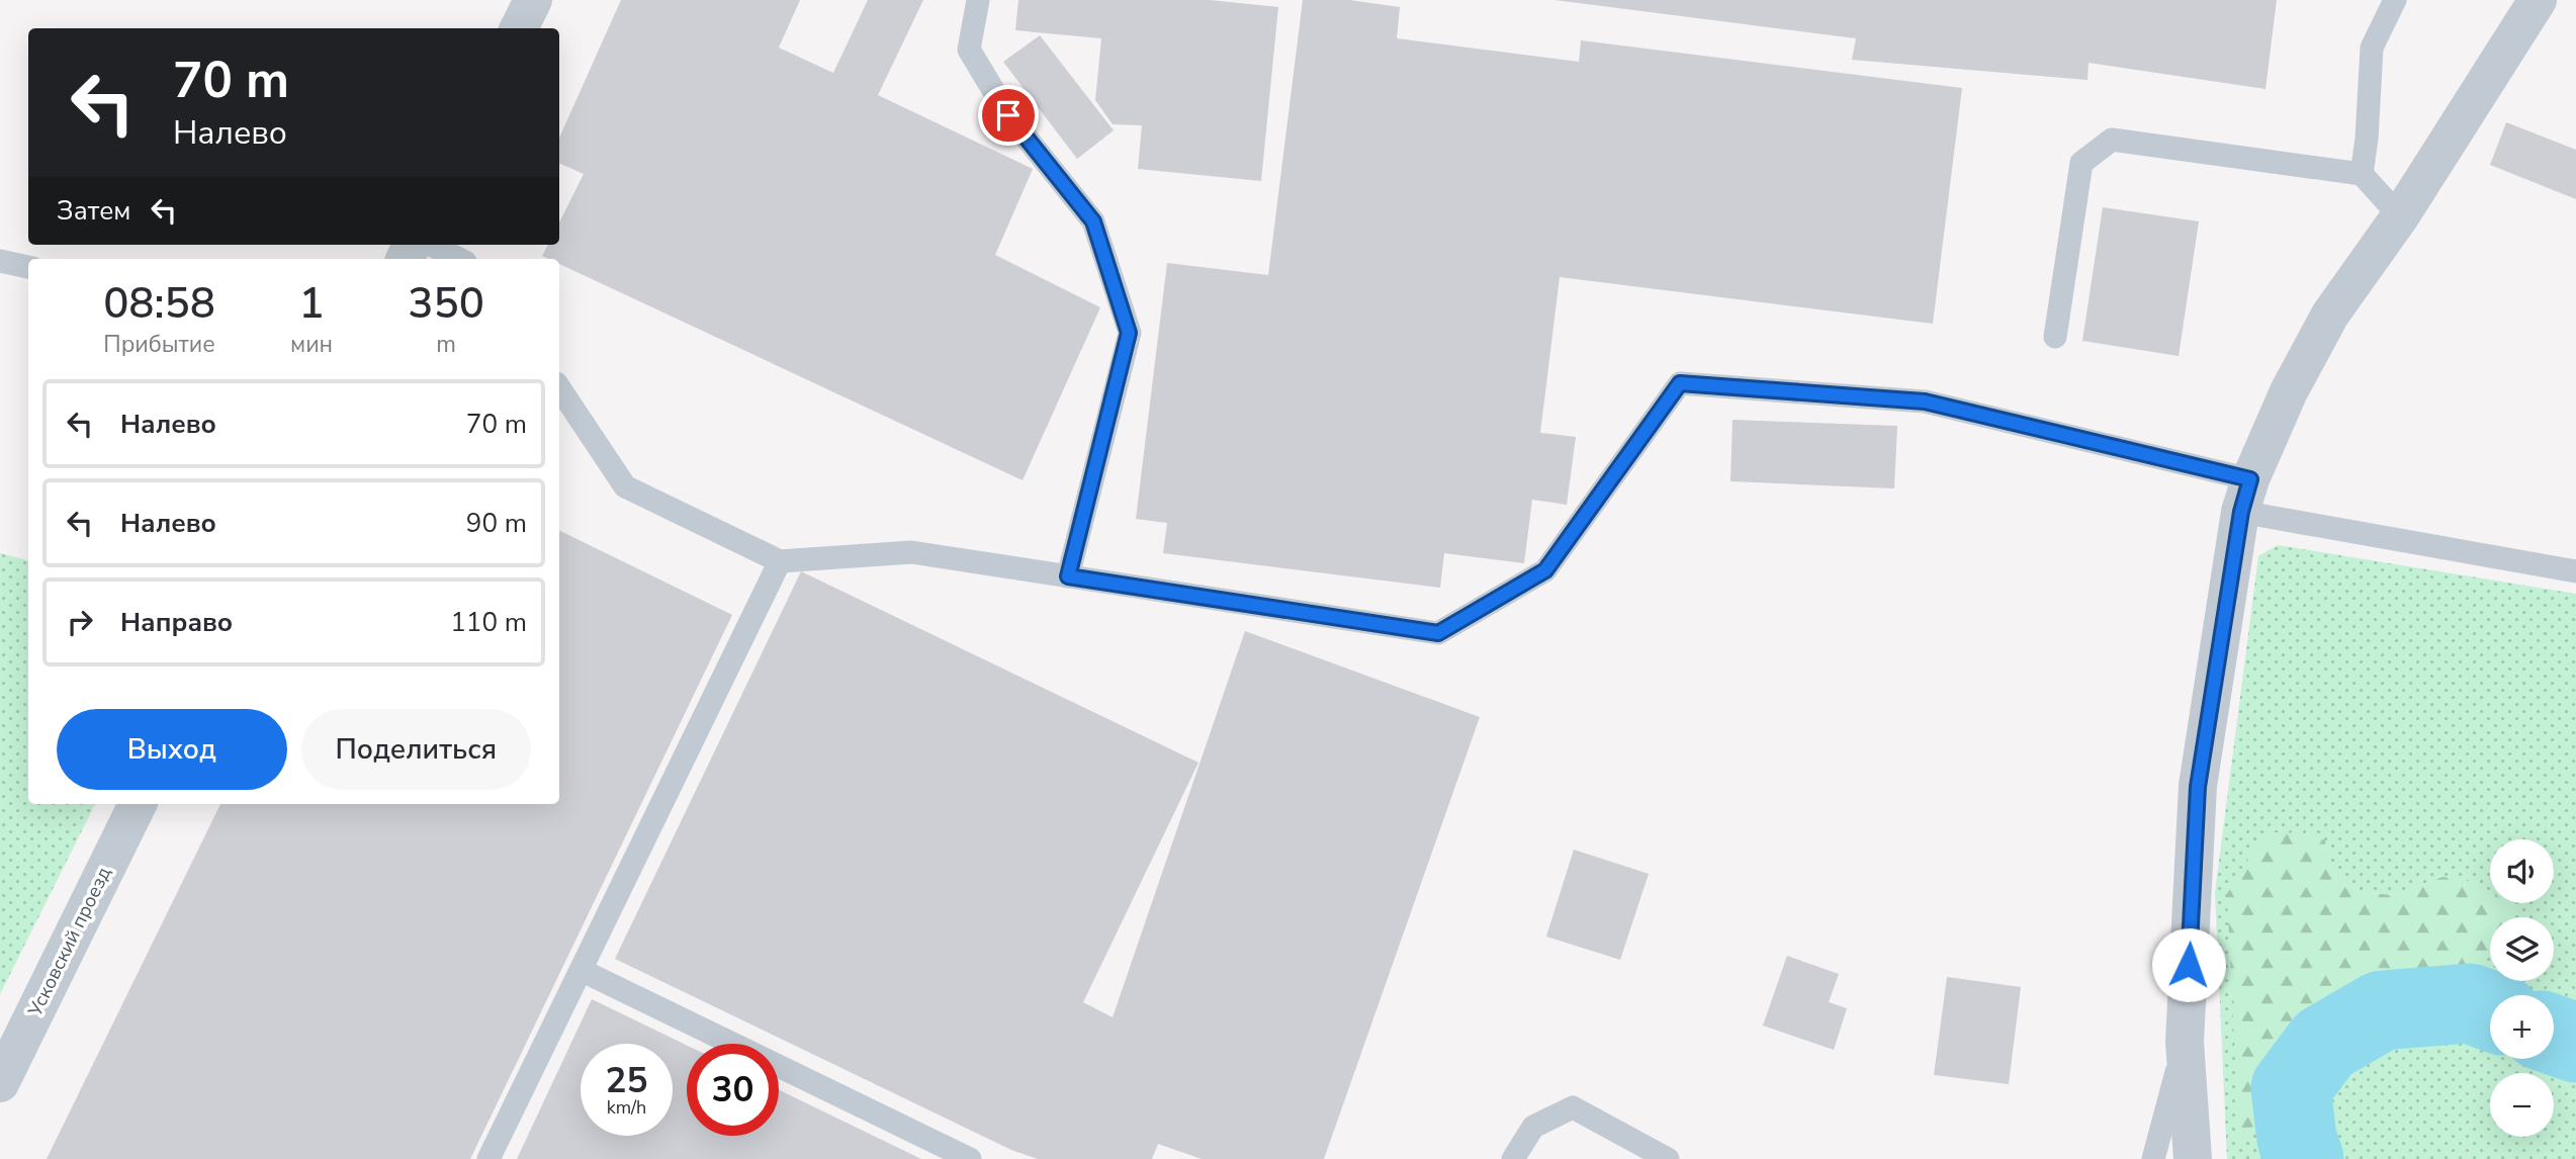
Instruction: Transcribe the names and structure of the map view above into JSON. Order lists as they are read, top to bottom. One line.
{"streets":{"street":["Усковский проезд"]},"page":{"turn":["70 m","Налево"],"then":"Затем","eta":["08:58","Прибытие","1","мин","350","m"],"list":[{"name":"Налево","value":"70 m"},{"name":"Налево","value":"90 m"},{"name":"Направо","value":"110 m"}],"buttons":["Выход","Поделиться"],"map_buttons":["+","−"],"speed":"25 km/h","limit":"30"}}
